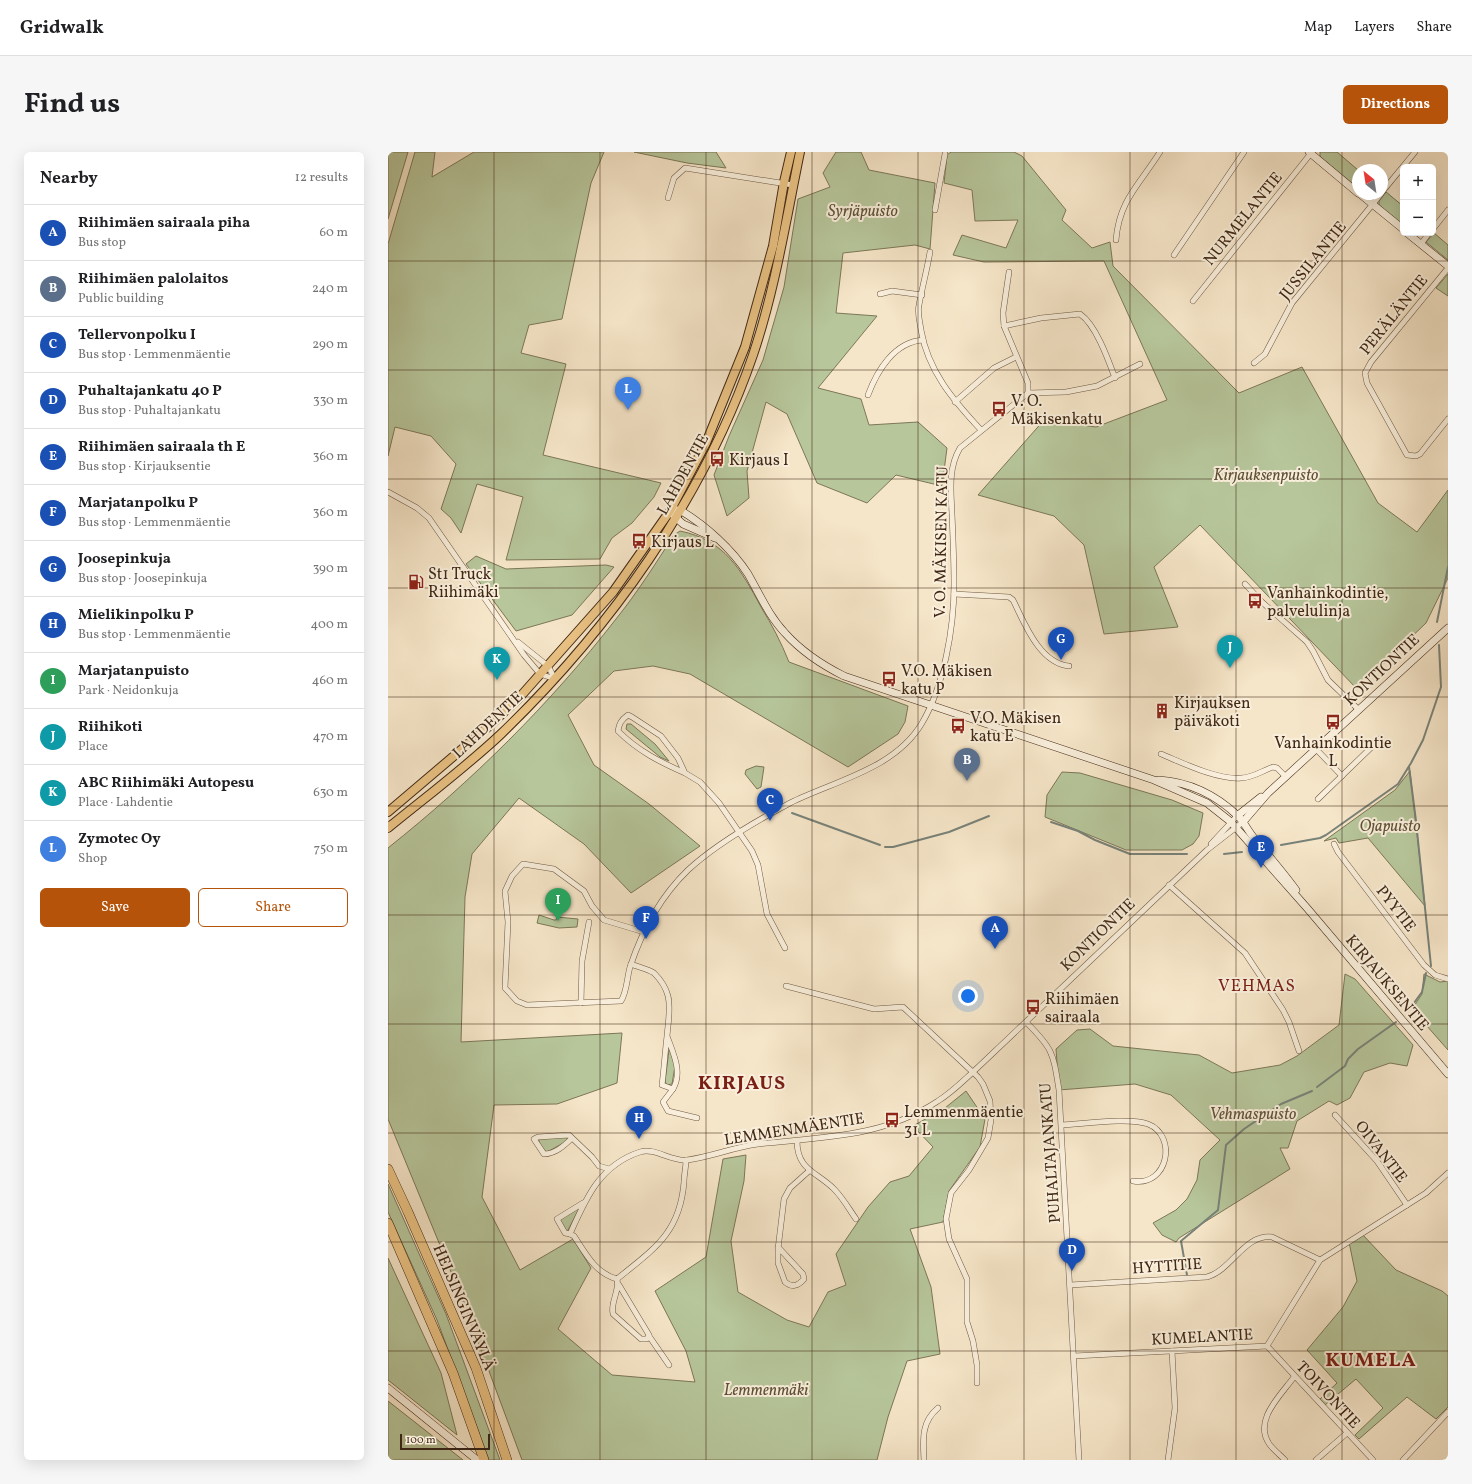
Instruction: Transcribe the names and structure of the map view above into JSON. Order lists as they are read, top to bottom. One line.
{"streets":{"highway":["HELSINGINVÄYLÄ"],"main road":["LAHDENTIE"],"street":["NURMELANTIE","JUSSILANTIE","PERÄLÄNTIE","V. O. MÄKISEN KATU","KONTIONTIE","PYYTIE","KIRJAUKSENTIE","LEMMENMÄENTIE","OIVANTIE","PUHALTAJANKATU","HYTTITIE","KUMELANTIE","TOIVONTIE"]},"crossings":[["LAHDENTIE","KIRJAUKSENTIE"],["V. O. MÄKISEN KATU","KIRJAUKSENTIE"],["KONTIONTIE","KIRJAUKSENTIE"],["KONTIONTIE","LEMMENMÄENTIE"],["KONTIONTIE","PUHALTAJANKATU"],["OIVANTIE","KUMELANTIE"],["PUHALTAJANKATU","HYTTITIE"],["PUHALTAJANKATU","KUMELANTIE"],["HYTTITIE","KUMELANTIE"],["KUMELANTIE","TOIVONTIE"]],"districts":["VEHMAS","KIRJAUS","KUMELA"],"parks":["Syrjäpuisto","Kirjauksenpuisto","Ojapuisto","Vehmaspuisto","Lemmenmäki"],"places":{"bus stop":["V. O. Mäkisenkatu","Kirjaus I","Kirjaus L","Vanhainkodintie, palvelulinja","V.O. Mäkisen katu P","Vanhainkodintie L","V.O. Mäkisen katu E","Riihimäen sairaala","Lemmenmäentie 31 L"],"fuel station":["St1 Truck Riihimäki"],"building":["Kirjauksen päiväkoti"]},"scale_bar":"100 m","north":"top left","page":{"header":"Gridwalk","nav":["Map","Layers","Share"],"title":"Find us","buttons":["Directions",["Save","Share"]],"heading":["Nearby","12 results"],"map_buttons":["+","−"],"list":[{"mark":"A","name":"Riihimäen sairaala piha","note":"Bus stop","value":"60 m"},{"mark":"B","name":"Riihimäen palolaitos","note":"Public building","value":"240 m"},{"mark":"C","name":"Tellervonpolku I","note":"Bus stop · Lemmenmäentie","value":"290 m"},{"mark":"D","name":"Puhaltajankatu 40 P","note":"Bus stop · Puhaltajankatu","value":"330 m"},{"mark":"E","name":"Riihimäen sairaala th E","note":"Bus stop · Kirjauksentie","value":"360 m"},{"mark":"F","name":"Marjatanpolku P","note":"Bus stop · Lemmenmäentie","value":"360 m"},{"mark":"G","name":"Joosepinkuja","note":"Bus stop · Joosepinkuja","value":"390 m"},{"mark":"H","name":"Mielikinpolku P","note":"Bus stop · Lemmenmäentie","value":"400 m"},{"mark":"I","name":"Marjatanpuisto","note":"Park · Neidonkuja","value":"460 m"},{"mark":"J","name":"Riihikoti","note":"Place","value":"470 m"},{"mark":"K","name":"ABC Riihimäki Autopesu","note":"Place · Lahdentie","value":"630 m"},{"mark":"L","name":"Zymotec Oy","note":"Shop","value":"750 m"}],"pins":["L","G","J","K","B","C","E","I","F","A","H","D"],"scale":"100 m"}}
